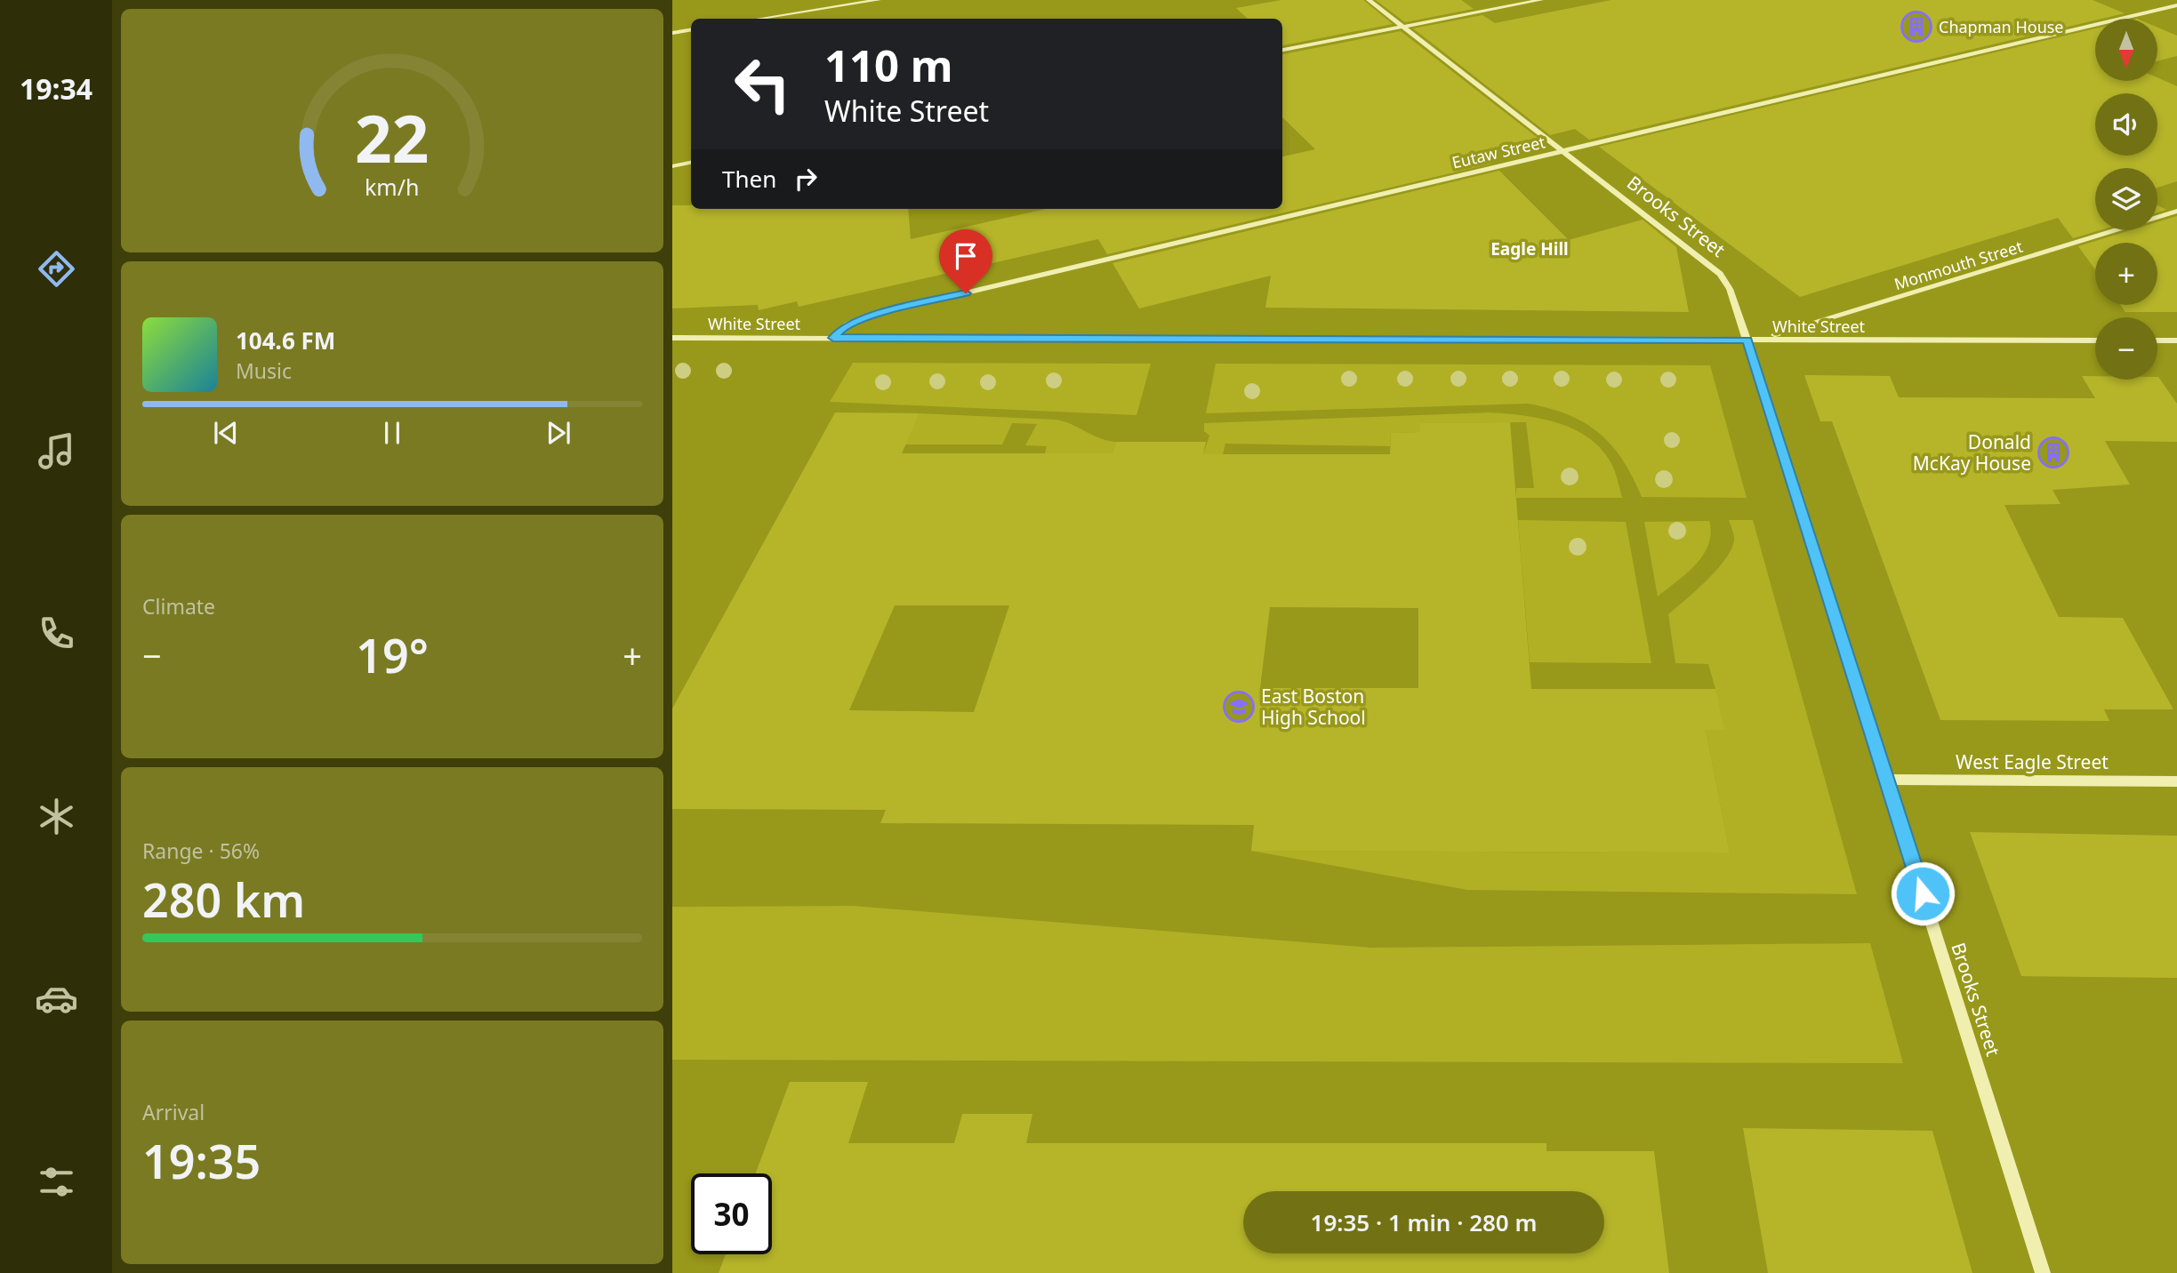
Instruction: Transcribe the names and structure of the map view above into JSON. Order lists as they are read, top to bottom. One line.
{"streets":{"street":["Eutaw Street","Brooks Street","Monmouth Street","White Street","West Eagle Street"]},"crossings":[["Eutaw Street","Brooks Street"],["Eutaw Street","White Street"],["Brooks Street","Monmouth Street"],["Brooks Street","White Street"],["Brooks Street","West Eagle Street"],["Monmouth Street","White Street"]],"districts":["Eagle Hill"],"places":{"building":["Chapman House","Donald McKay House"],"school or university":["East Boston High School"]},"north":"bottom","page":{"tabs":"19:34","map_buttons":["+","−"],"turn":["110 m","White Street"],"then":"Then","song":["104.6 FM","Music"],"tile":["Climate",["Range · 56%","280 km"],["Arrival","19:35"]],"heat":["−","19°","+"],"limit":"30","trip":"19:35 · 1 min · 280 m","gauge":["22","km/h"]}}
